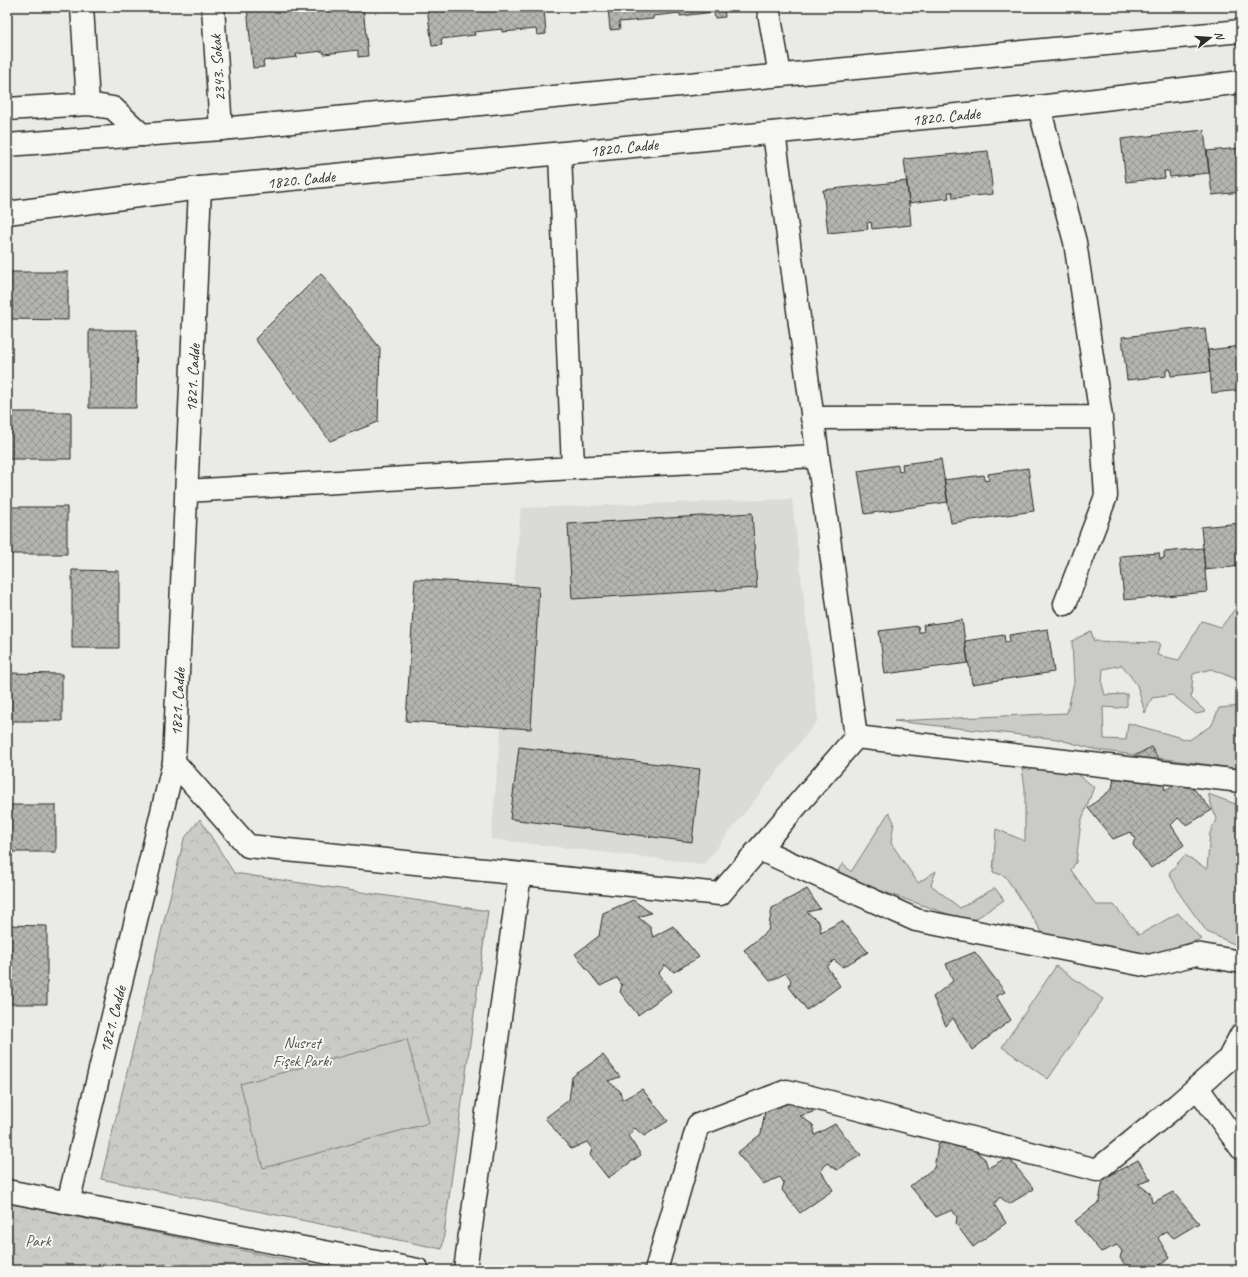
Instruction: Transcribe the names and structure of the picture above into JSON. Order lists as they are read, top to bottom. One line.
{"streets":{"street":["2343. Sokak","1820. Cadde","1821. Cadde"]},"crossings":[["1820. Cadde","1821. Cadde"]],"parks":["Nusret Fişek Parkı","Park"],"north":"right"}
